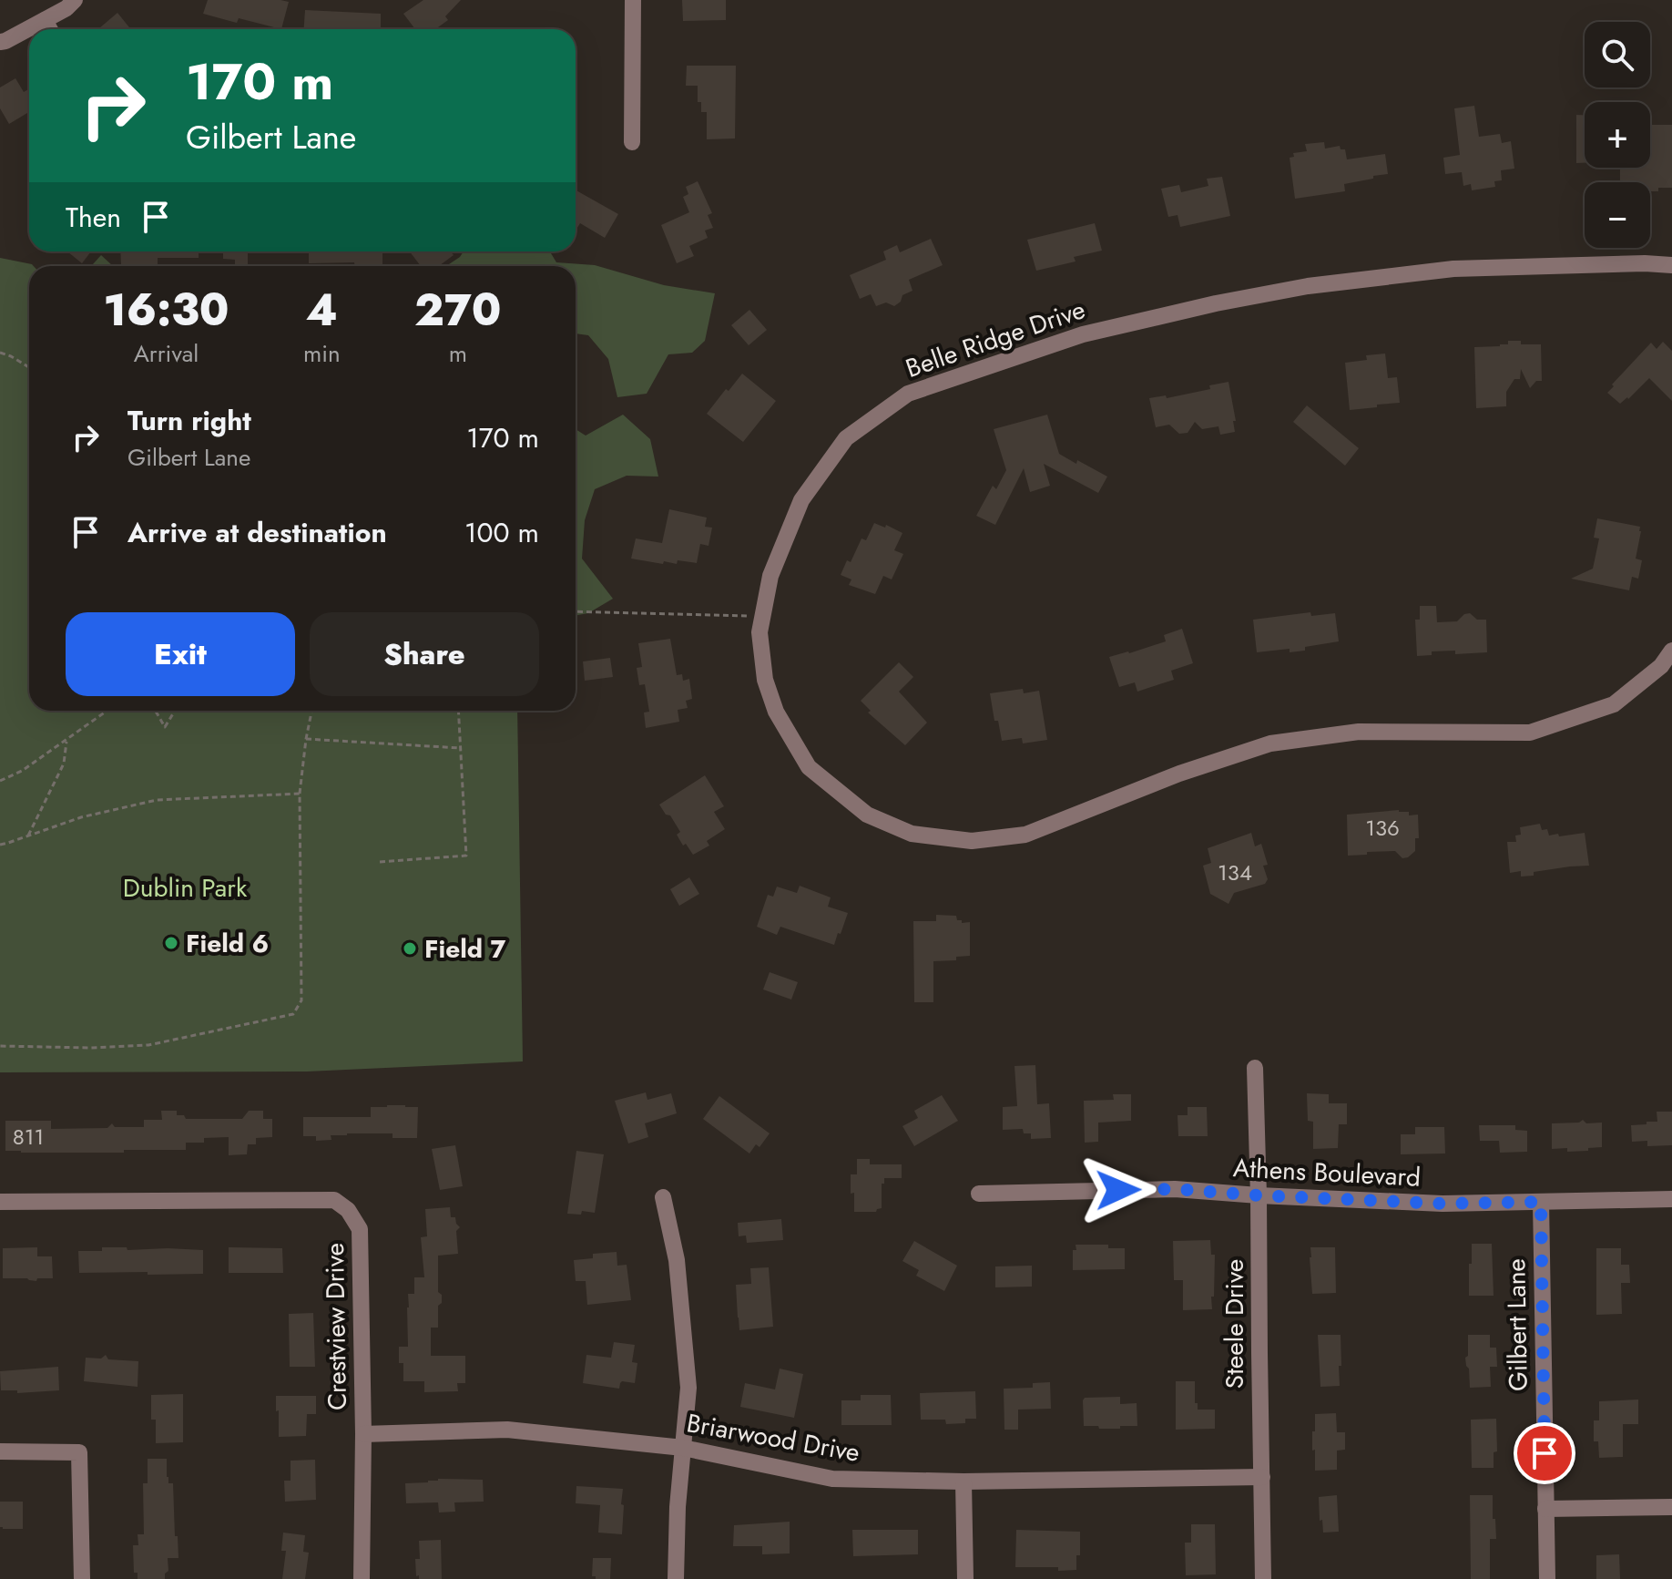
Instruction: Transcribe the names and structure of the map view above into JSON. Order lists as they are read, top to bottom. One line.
{"streets":{"street":["Belle Ridge Drive","Athens Boulevard","Steele Drive","Gilbert Lane","Crestview Drive","Briarwood Drive"]},"crossings":[["Athens Boulevard","Steele Drive"],["Athens Boulevard","Gilbert Lane"],["Steele Drive","Briarwood Drive"],["Crestview Drive","Briarwood Drive"]],"parks":["Dublin Park"],"places":["Field 6","Field 7"],"house_numbers":["136","134","811"],"page":{"map_buttons":["+","−"],"turn":["170 m","Gilbert Lane"],"then":"Then","eta":["16:30","Arrival","4","min","270","m"],"list":[{"name":"Turn right","note":"Gilbert Lane","value":"170 m"},{"name":"Arrive at destination","value":"100 m"}],"buttons":["Exit","Share"]}}
